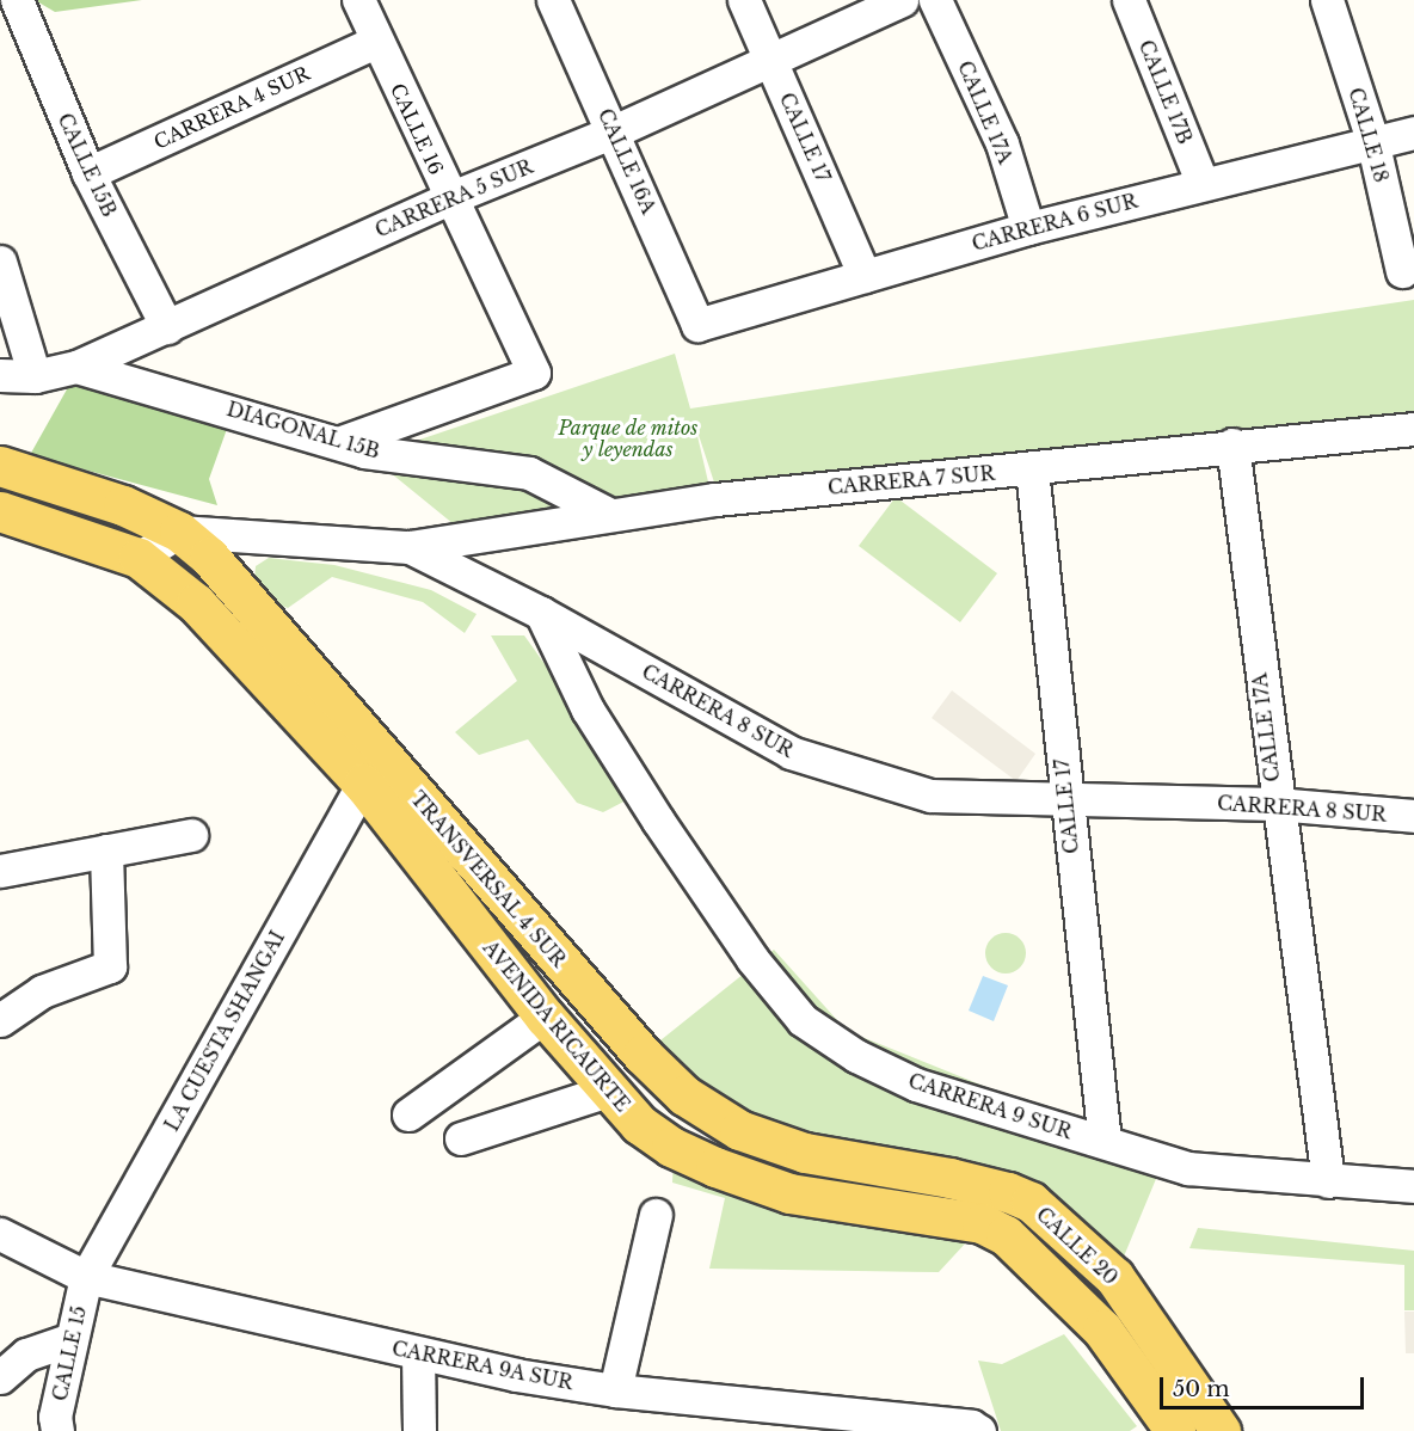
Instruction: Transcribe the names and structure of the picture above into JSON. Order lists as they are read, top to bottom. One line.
{"streets":{"main road":["TRANSVERSAL 4 SUR","AVENIDA RICAURTE","CALLE 20"],"street":["CALLE 17B","CARRERA 4 SUR","CALLE 17A","CALLE 16","CALLE 18","CALLE 17","CALLE 16A","CALLE 15B","CARRERA 5 SUR","CARRERA 6 SUR","DIAGONAL 15B","CARRERA 7 SUR","CARRERA 8 SUR","LA CUESTA SHANGAI","CARRERA 9 SUR","CALLE 15","CARRERA 9A SUR"]},"crossings":[["CALLE 17B","CARRERA 6 SUR"],["CARRERA 4 SUR","CALLE 16"],["CARRERA 4 SUR","CALLE 15B"],["CALLE 17A","CARRERA 6 SUR"],["CALLE 17A","CARRERA 7 SUR"],["CALLE 17A","CARRERA 8 SUR"],["CALLE 17A","CARRERA 9 SUR"],["CALLE 16","CARRERA 5 SUR"],["CALLE 16","DIAGONAL 15B"],["CALLE 18","CARRERA 6 SUR"],["CALLE 17","CARRERA 5 SUR"],["CALLE 17","CARRERA 6 SUR"],["CALLE 17","CARRERA 7 SUR"],["CALLE 17","CARRERA 8 SUR"],["CALLE 17","CARRERA 9 SUR"],["CALLE 16A","CARRERA 5 SUR"],["CALLE 16A","CARRERA 6 SUR"],["CALLE 15B","CARRERA 5 SUR"],["CARRERA 5 SUR","DIAGONAL 15B"],["DIAGONAL 15B","CARRERA 7 SUR"],["CARRERA 7 SUR","CARRERA 8 SUR"],["CARRERA 8 SUR","TRANSVERSAL 4 SUR"],["CARRERA 8 SUR","CARRERA 9 SUR"],["TRANSVERSAL 4 SUR","CALLE 20"],["AVENIDA RICAURTE","LA CUESTA SHANGAI"],["LA CUESTA SHANGAI","CALLE 15"],["LA CUESTA SHANGAI","CARRERA 9A SUR"],["CALLE 15","CARRERA 9A SUR"]],"parks":["Parque de mitos y leyendas"],"scale_bar":"50 m"}
